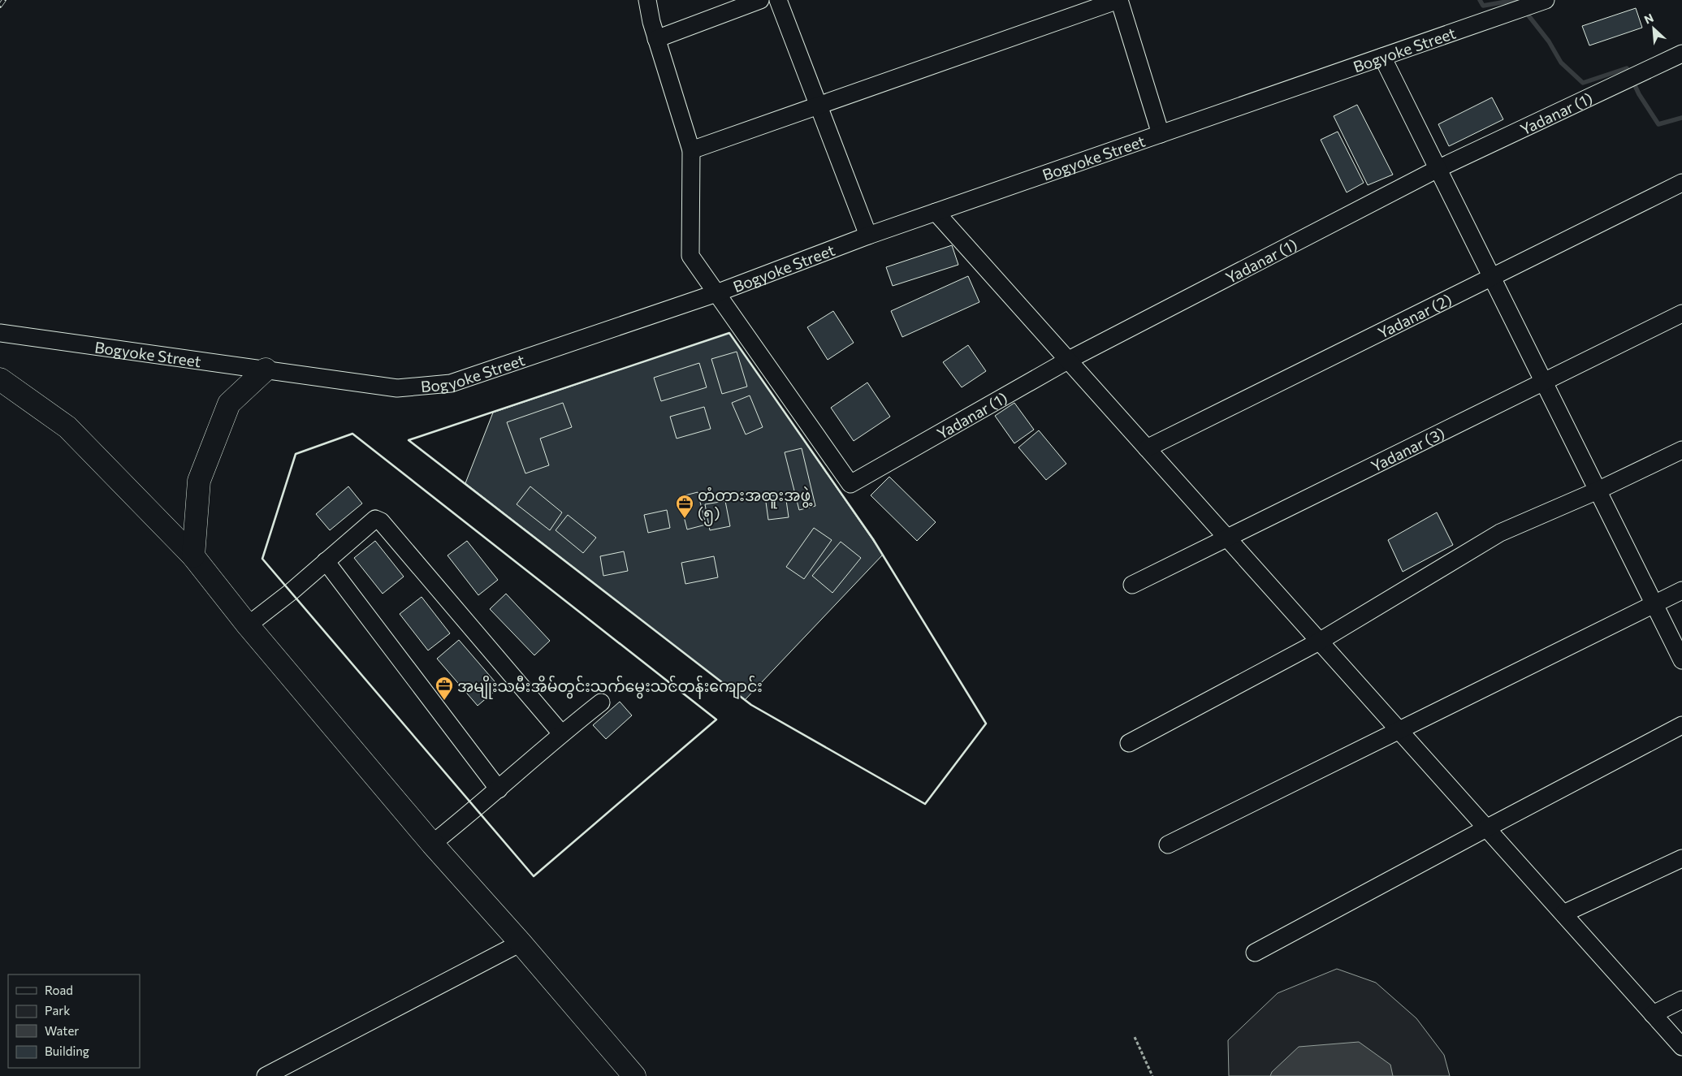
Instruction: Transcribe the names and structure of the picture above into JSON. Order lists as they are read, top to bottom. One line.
{"streets":{"street":["Bogyoke Street","Yadanar (1)","Yadanar (2)","Yadanar (3)"]},"crossings":[["Bogyoke Street","Yadanar (1)"]],"places":{"office":["တံတားအထူးအဖွဲ့ (၅)","အမျိုးသမီးအိမ်တွင်းသက်မွေးသင်တန်းကျောင်း"]},"legend":["Road","Park","Water","Building"],"north":"top left"}
